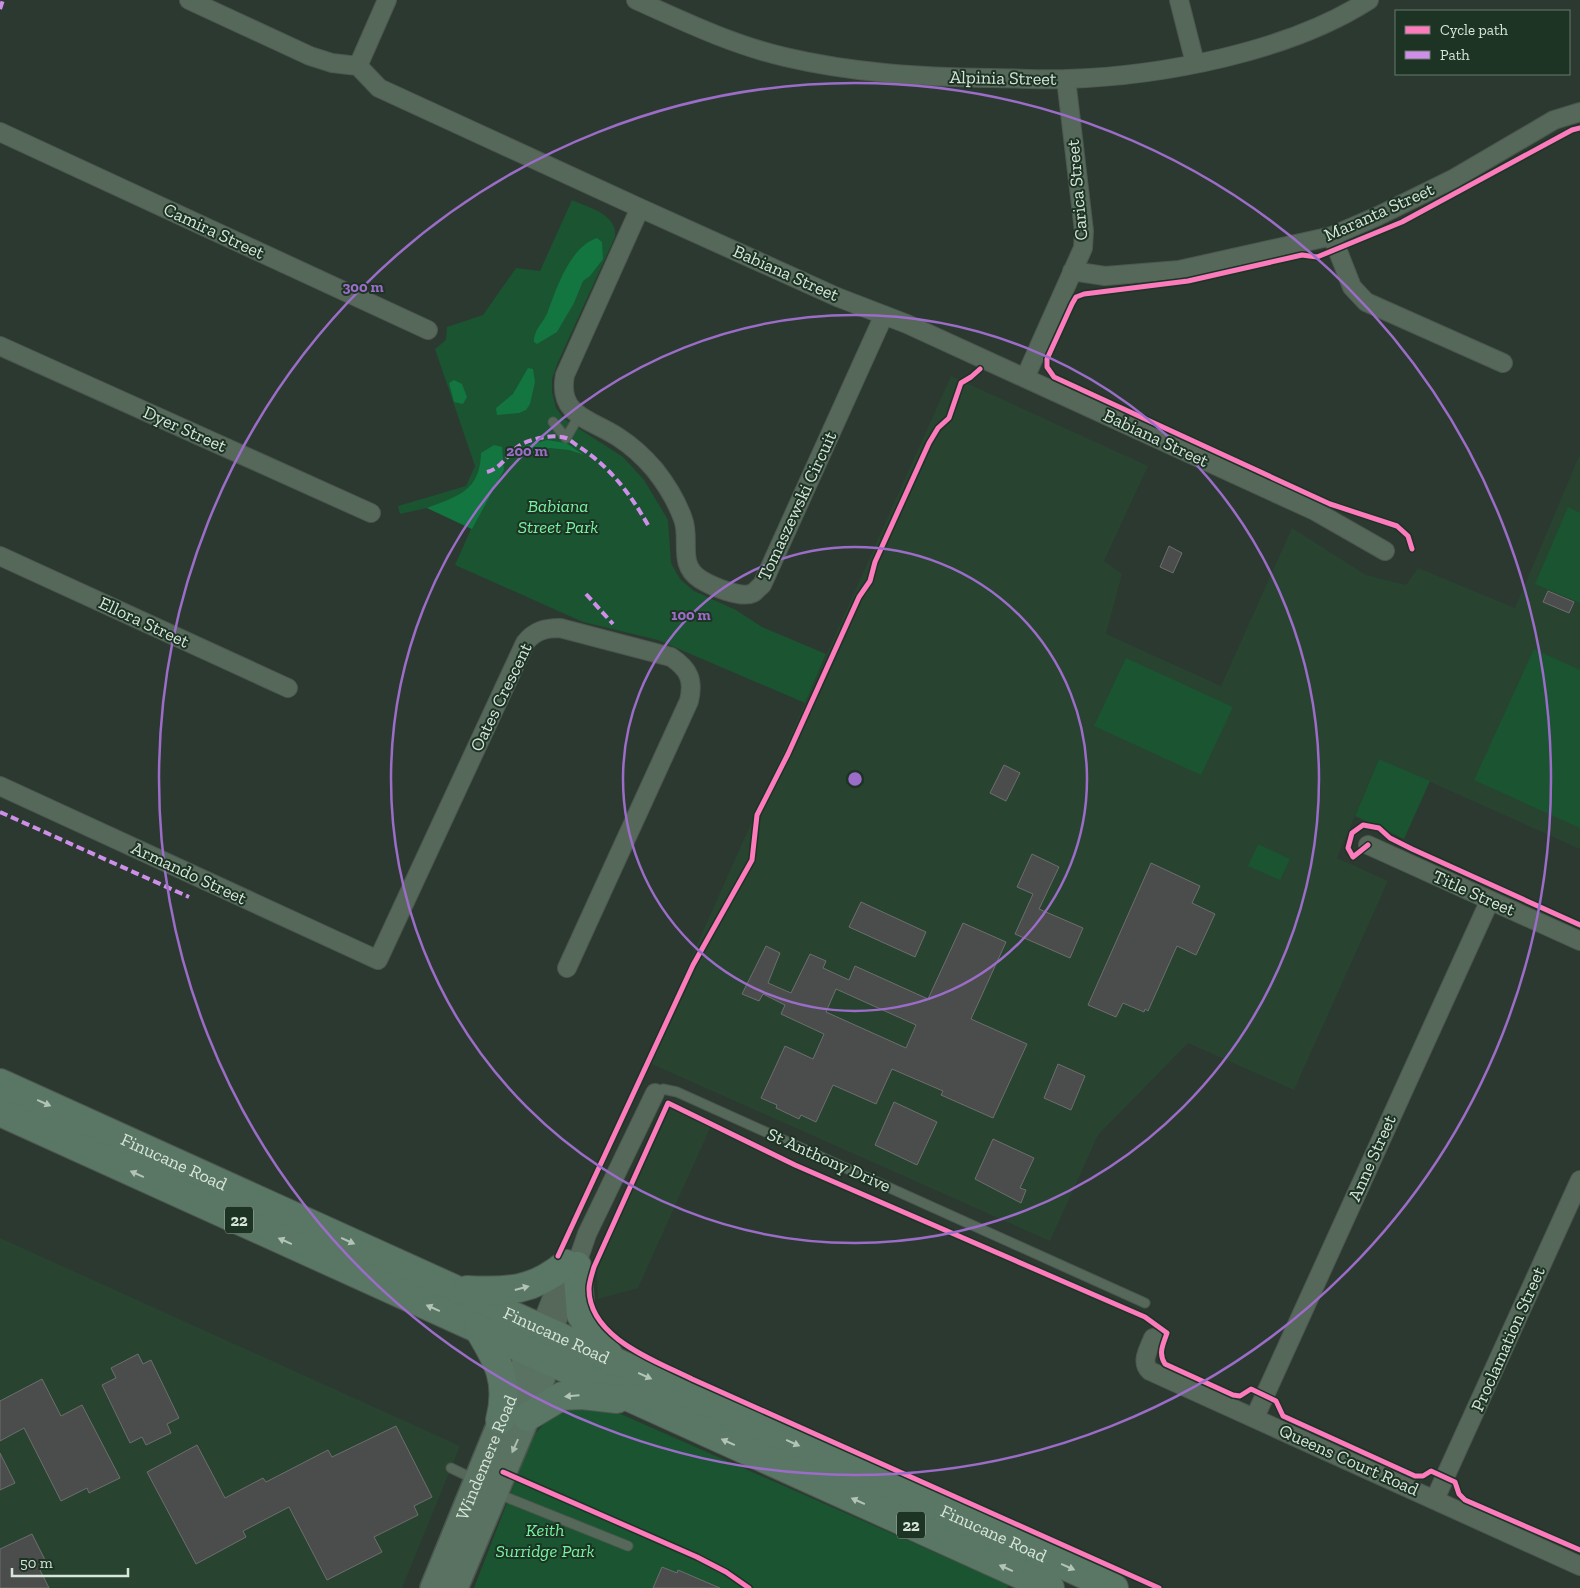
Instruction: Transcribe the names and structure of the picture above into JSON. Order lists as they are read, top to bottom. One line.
{"streets":{"highway":["Finucane Road","22"],"main road":["Windemere Road"],"street":["Alpinia Street","Carica Street","Maranta Street","Camira Street","Babiana Street","Dyer Street","Tomaszewski Circuit","Ellora Street","Oates Crescent","Armando Street","Title Street","Anne Street","St Anthony Drive","Proclamation Street","Queens Court Road"]},"crossings":[["Alpinia Street","Carica Street"],["Carica Street","Maranta Street"],["Carica Street","Babiana Street"],["Babiana Street","Tomaszewski Circuit"],["Oates Crescent","Armando Street"],["Title Street","Anne Street"],["Anne Street","Queens Court Road"],["St Anthony Drive","Finucane Road"],["St Anthony Drive","Windemere Road"],["Finucane Road","Windemere Road"],["Proclamation Street","Queens Court Road"]],"parks":["Babiana Street Park","Keith Surridge Park"],"legend":["Cycle path","Path"],"scale_bar":"50 m","rings":["300 m","200 m","100 m"]}
